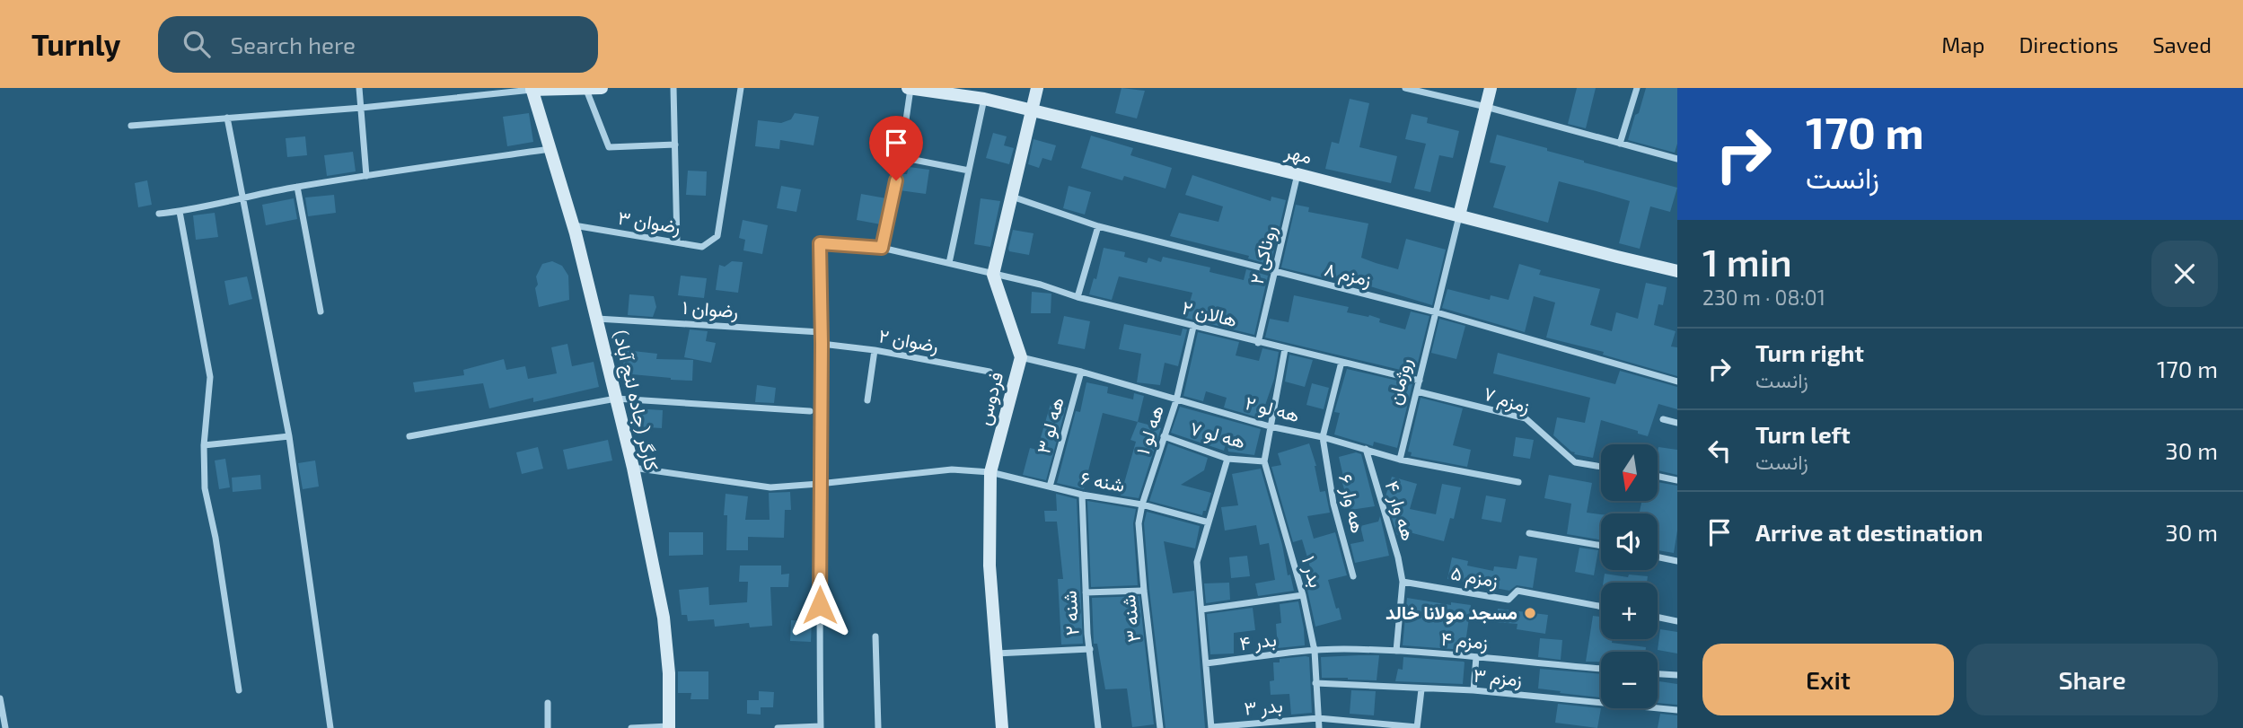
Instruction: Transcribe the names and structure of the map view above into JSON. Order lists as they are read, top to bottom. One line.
{"streets":{"street":["مهر","رضوان ۳","روناکی ۲","زمزم ۸","رضوان ۱","هالان ۲","رضوان ۲","روژمان","فردوس","کارگر (جاده لنج آباد)","زمزم ۷","هه لو ۲","هه لو ۳","هه لو ۱","هه لو ۷","شنه ۶","هه وار ۶","هه وار ۴","بدر ۱","زمزم ۵","شنه ۲","شنه ۳","زمزم ۴","بدر ۴","زمزم ۳","بدر ۳"]},"crossings":[["مهر","روناکی ۲"],["مهر","روژمان"],["رضوان ۳","کارگر (جاده لنج آباد)"],["روناکی ۲","زمزم ۸"],["روناکی ۲","هالان ۲"],["زمزم ۸","روژمان"],["رضوان ۱","کارگر (جاده لنج آباد)"],["هالان ۲","روژمان"],["هالان ۲","فردوس"],["هالان ۲","هه لو ۱"],["هالان ۲","بدر ۱"],["روژمان","زمزم ۷"],["روژمان","هه لو ۲"],["فردوس","هه لو ۲"],["فردوس","شنه ۶"],["هه لو ۲","هه لو ۳"],["هه لو ۲","هه لو ۱"],["هه لو ۲","هه وار ۶"],["هه لو ۲","هه وار ۴"],["هه لو ۲","بدر ۱"],["هه لو ۳","شنه ۶"],["هه لو ۱","هه لو ۷"],["هه لو ۱","شنه ۶"],["هه لو ۱","شنه ۳"],["هه لو ۷","بدر ۱"],["شنه ۶","شنه ۲"],["شنه ۶","شنه ۳"],["هه وار ۴","زمزم ۵"],["هه وار ۴","زمزم ۴"],["بدر ۱","زمزم ۴"],["بدر ۱","بدر ۴"],["بدر ۱","زمزم ۳"],["بدر ۱","بدر ۳"],["زمزم ۴","بدر ۴"]],"places":["مسجد مولانا خالد"],"north":"bottom","page":{"header":"Turnly","search":"Search here","nav":["Map","Directions","Saved"],"turn":["170 m","زانست"],"heading":["1 min","230 m · 08:01"],"list":[{"name":"Turn right","note":"زانست","value":"170 m"},{"name":"Turn left","note":"زانست","value":"30 m"},{"name":"Arrive at destination","value":"30 m"}],"map_buttons":["+","−"],"buttons":["Exit","Share"]}}
